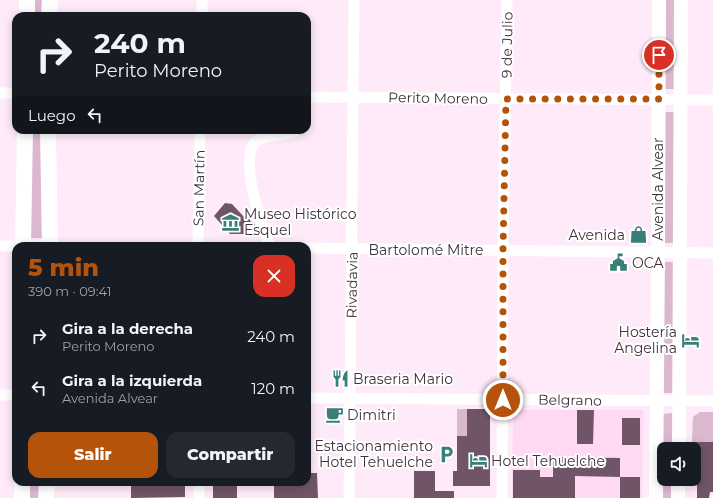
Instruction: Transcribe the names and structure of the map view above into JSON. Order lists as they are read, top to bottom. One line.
{"streets":{"main road":["Avenida Alvear"],"street":["9 de Julio","Perito Moreno","San Martín","Bartolomé Mitre","Rivadavia","Belgrano"]},"crossings":[["9 de Julio","Perito Moreno"],["9 de Julio","Bartolomé Mitre"],["9 de Julio","Belgrano"],["Perito Moreno","Avenida Alvear"],["Perito Moreno","Rivadavia"],["Avenida Alvear","Bartolomé Mitre"],["Avenida Alvear","Belgrano"],["Bartolomé Mitre","Rivadavia"],["Rivadavia","Belgrano"]],"places":{"museum":["Museo Histórico Esquel"],"shop":["Avenida"],"public building":["OCA"],"hotel":["Hostería Angelina","Hotel Tehuelche"],"restaurant":["Braseria Mario"],"cafe":["Dimitri"],"parking":["Estacionamiento Hotel Tehuelche"]},"page":{"turn":["240 m","Perito Moreno"],"then":"Luego","heading":["5 min","390 m · 09:41"],"list":[{"name":"Gira a la derecha","note":"Perito Moreno","value":"240 m"},{"name":"Gira a la izquierda","note":"Avenida Alvear","value":"120 m"}],"buttons":["Salir","Compartir"]}}
